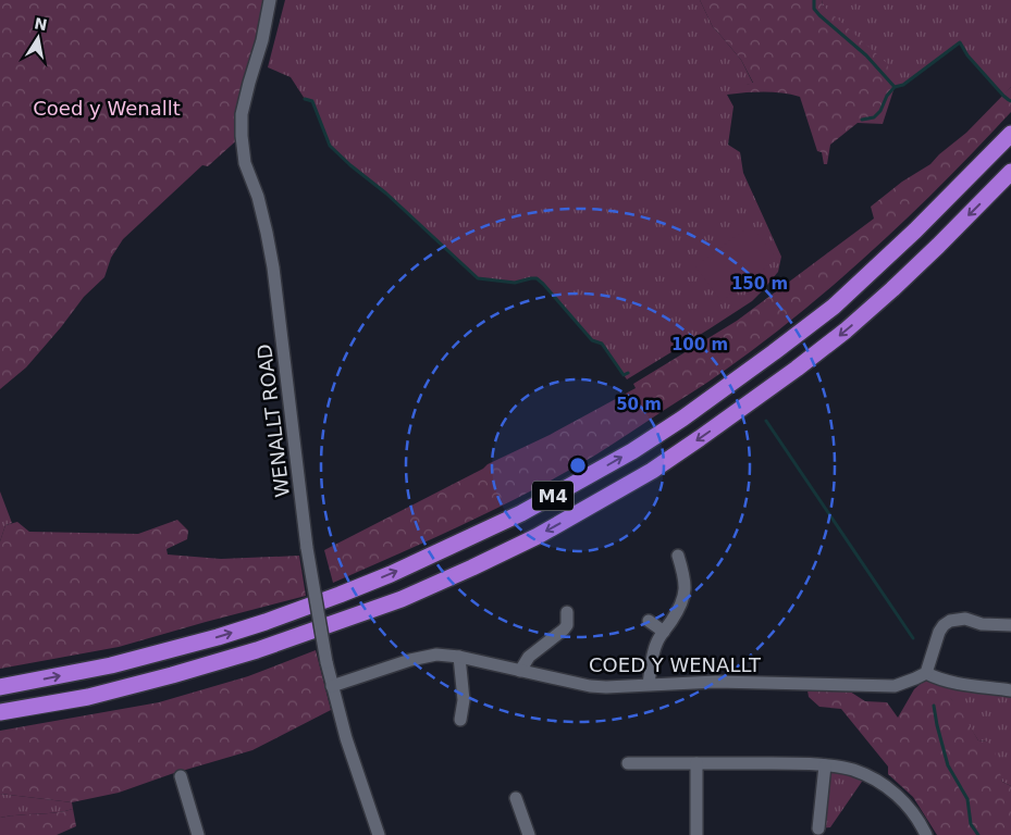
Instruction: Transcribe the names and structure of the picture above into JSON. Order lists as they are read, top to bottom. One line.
{"streets":{"highway":["M4"],"street":["WENALLT ROAD","COED Y WENALLT"]},"crossings":[["WENALLT ROAD","COED Y WENALLT"]],"parks":["Coed y Wenallt"],"north":"top","rings":["150 m","100 m","50 m"]}
